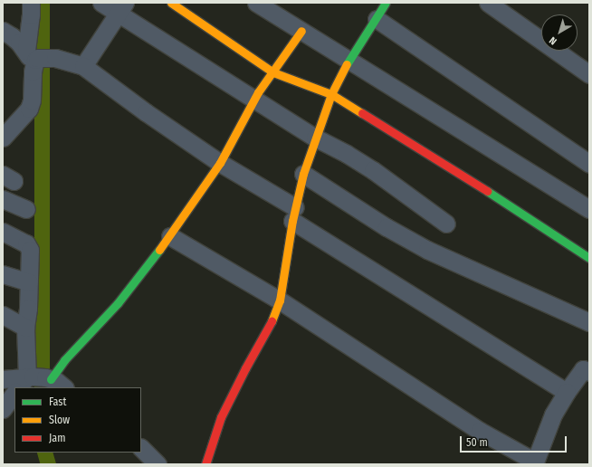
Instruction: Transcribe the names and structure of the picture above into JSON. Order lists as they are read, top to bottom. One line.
{"legend":["Fast","Slow","Jam"],"scale_bar":"50 m","north":"bottom left"}
